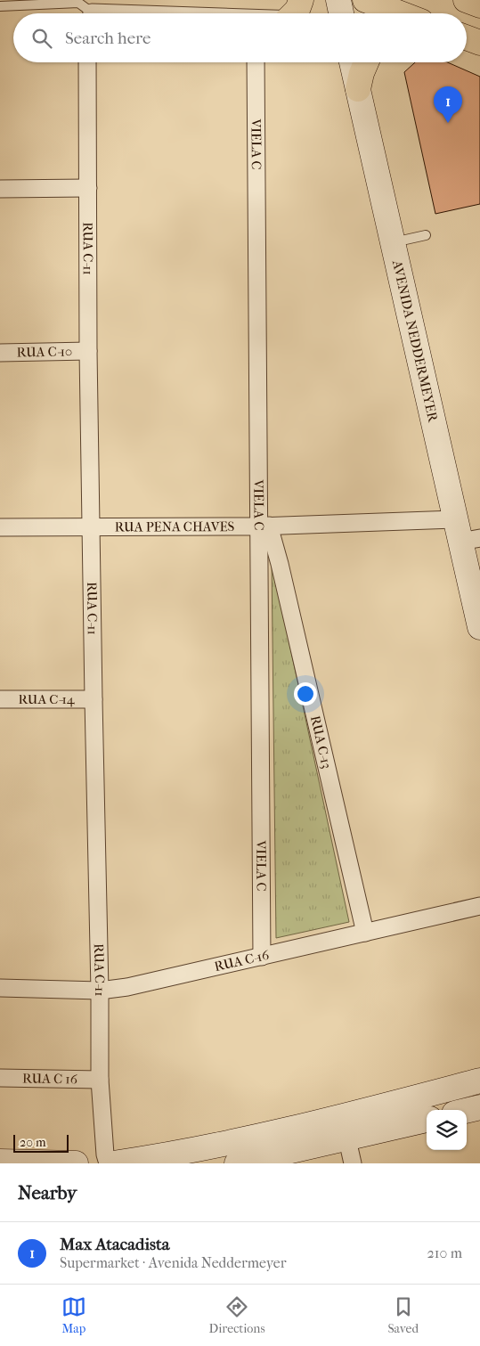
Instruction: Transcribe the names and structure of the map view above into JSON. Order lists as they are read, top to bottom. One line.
{"streets":{"street":["VIELA C","RUA C-11","AVENIDA NEDDERMEYER","RUA C-10","RUA PENA CHAVES","RUA C-14","RUA C-13","RUA C-16","RUA C 16"]},"crossings":[["VIELA C","RUA PENA CHAVES"],["VIELA C","RUA C-13"],["VIELA C","RUA C-16"],["RUA C-11","RUA C-10"],["RUA C-11","RUA PENA CHAVES"],["RUA C-11","RUA C-14"],["RUA C-11","RUA C-16"],["RUA C-11","RUA C 16"],["AVENIDA NEDDERMEYER","RUA PENA CHAVES"],["RUA PENA CHAVES","RUA C-13"],["RUA C-13","RUA C-16"]],"scale_bar":"20 m","page":{"search":"Search here","pins":"1","scale":"20 m","heading":"Nearby","list":[{"mark":"1","name":"Max Atacadista","note":"Supermarket · Avenida Neddermeyer","value":"210 m"}],"nav":["Map","Directions","Saved"]}}
